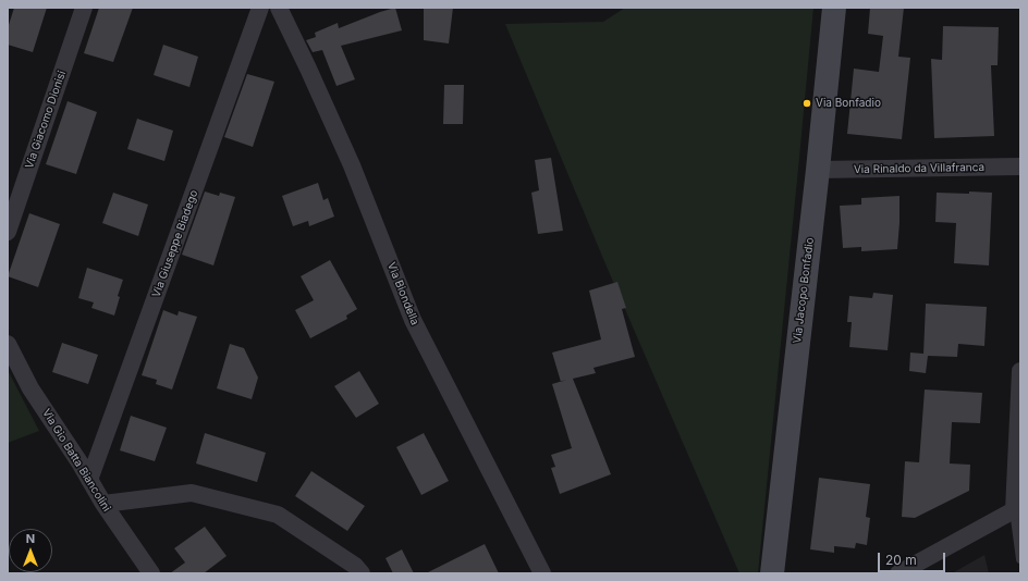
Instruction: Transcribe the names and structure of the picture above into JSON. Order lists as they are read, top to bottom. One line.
{"streets":{"street":["Via Giacomo Dionisi","Via Rinaldo da Villafranca","Via Giuseppe Biadego","Via Jacopo Bonfadio","Via Biondella","Via Gio Batta Biancolini"]},"crossings":[["Via Rinaldo da Villafranca","Via Jacopo Bonfadio"],["Via Giuseppe Biadego","Via Gio Batta Biancolini"]],"places":["Via Bonfadio"],"scale_bar":"20 m","north":"top"}
